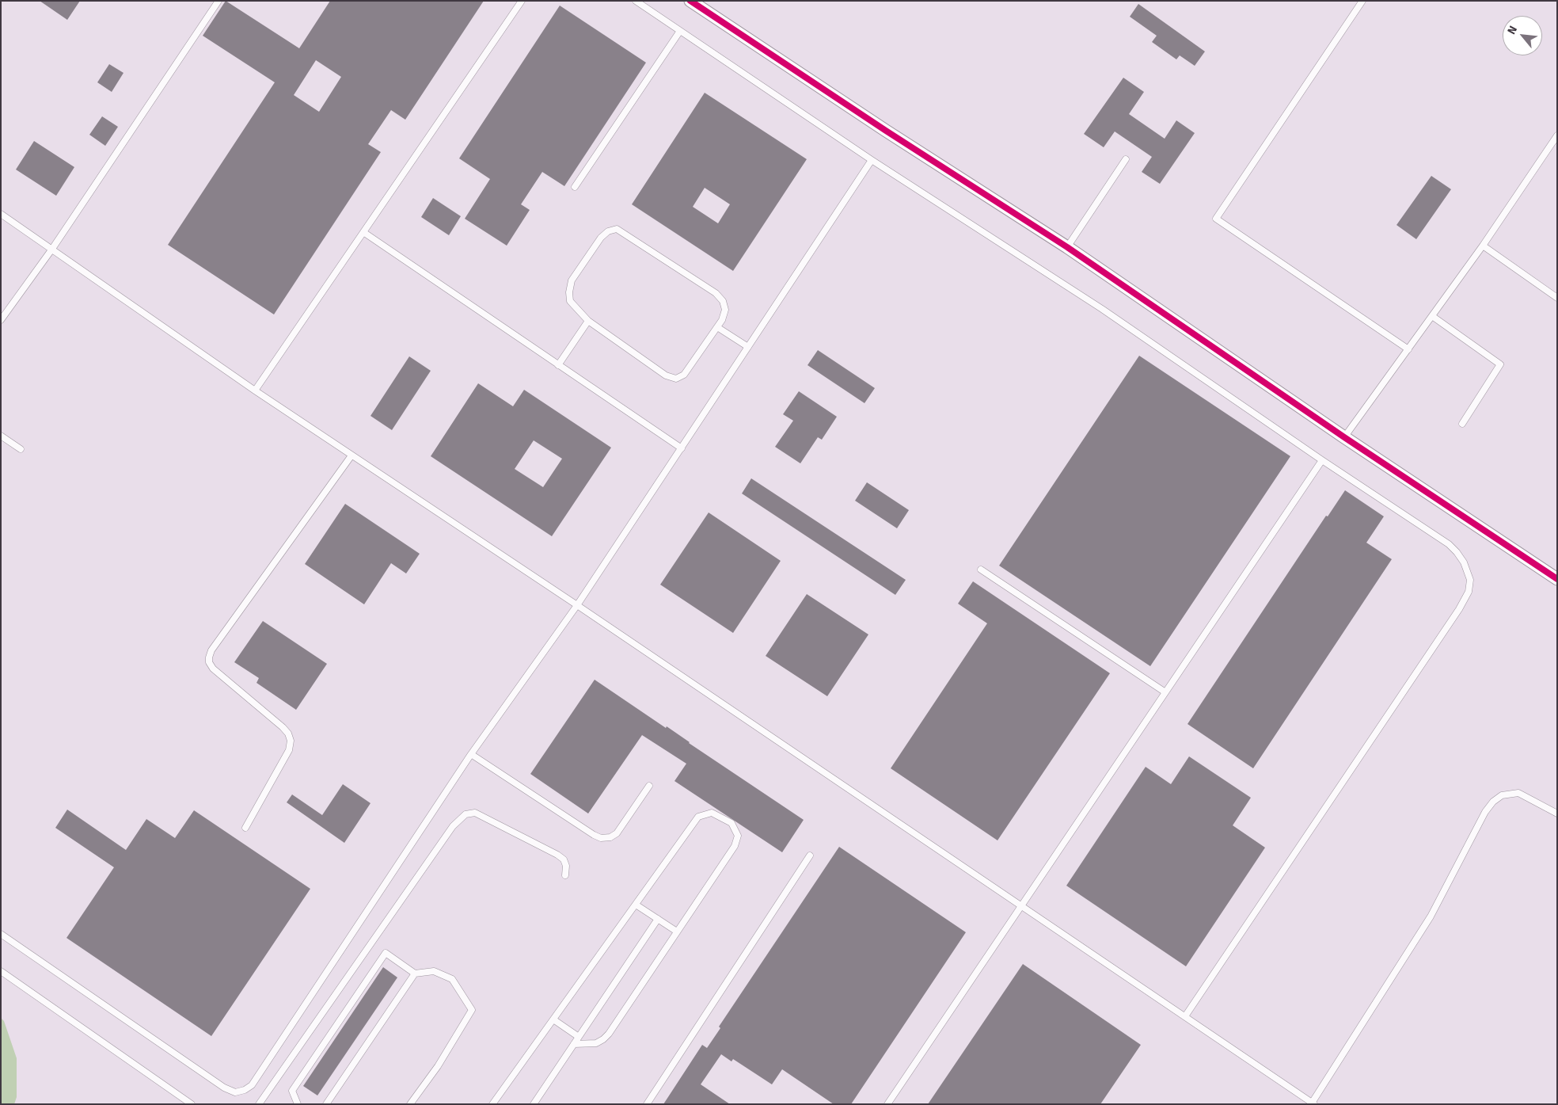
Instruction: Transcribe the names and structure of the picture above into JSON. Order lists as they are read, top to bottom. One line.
{"north":"top left"}
